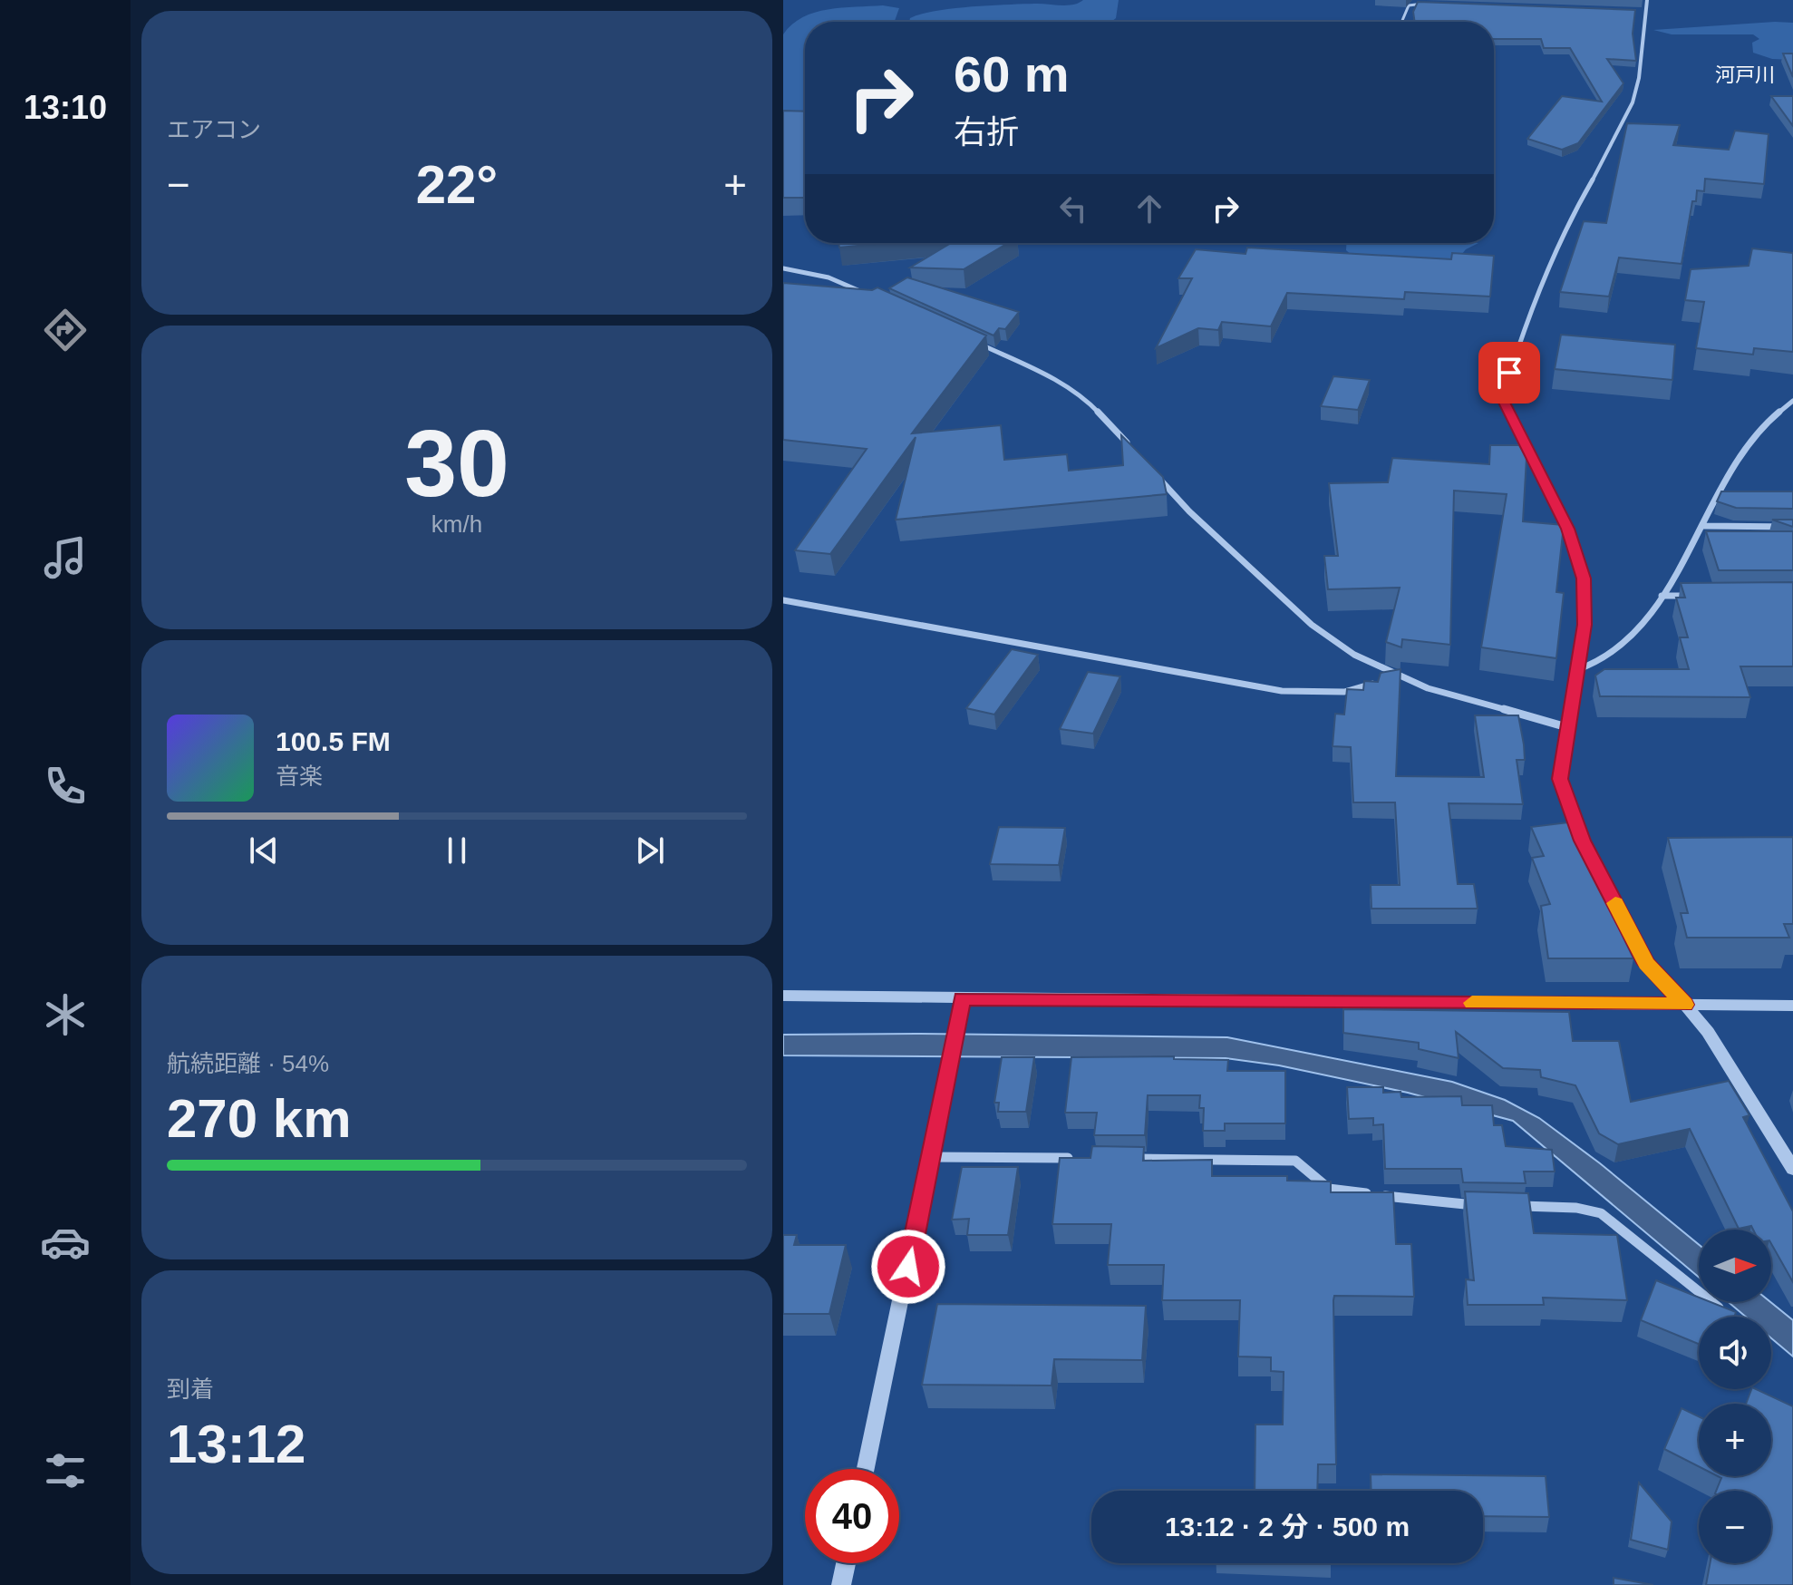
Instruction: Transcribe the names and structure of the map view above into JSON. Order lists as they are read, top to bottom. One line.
{"districts":["河戸川"],"north":"right","page":{"tabs":"13:10","tile":["エアコン",["30","km/h"],["航続距離 · 54%","270 km"],["到着","13:12"]],"turn":["60 m","右折"],"heat":["−","22°","+"],"song":["100.5 FM","音楽"],"map_buttons":["+","−"],"limit":"40","trip":"13:12 · 2 分 · 500 m"}}
